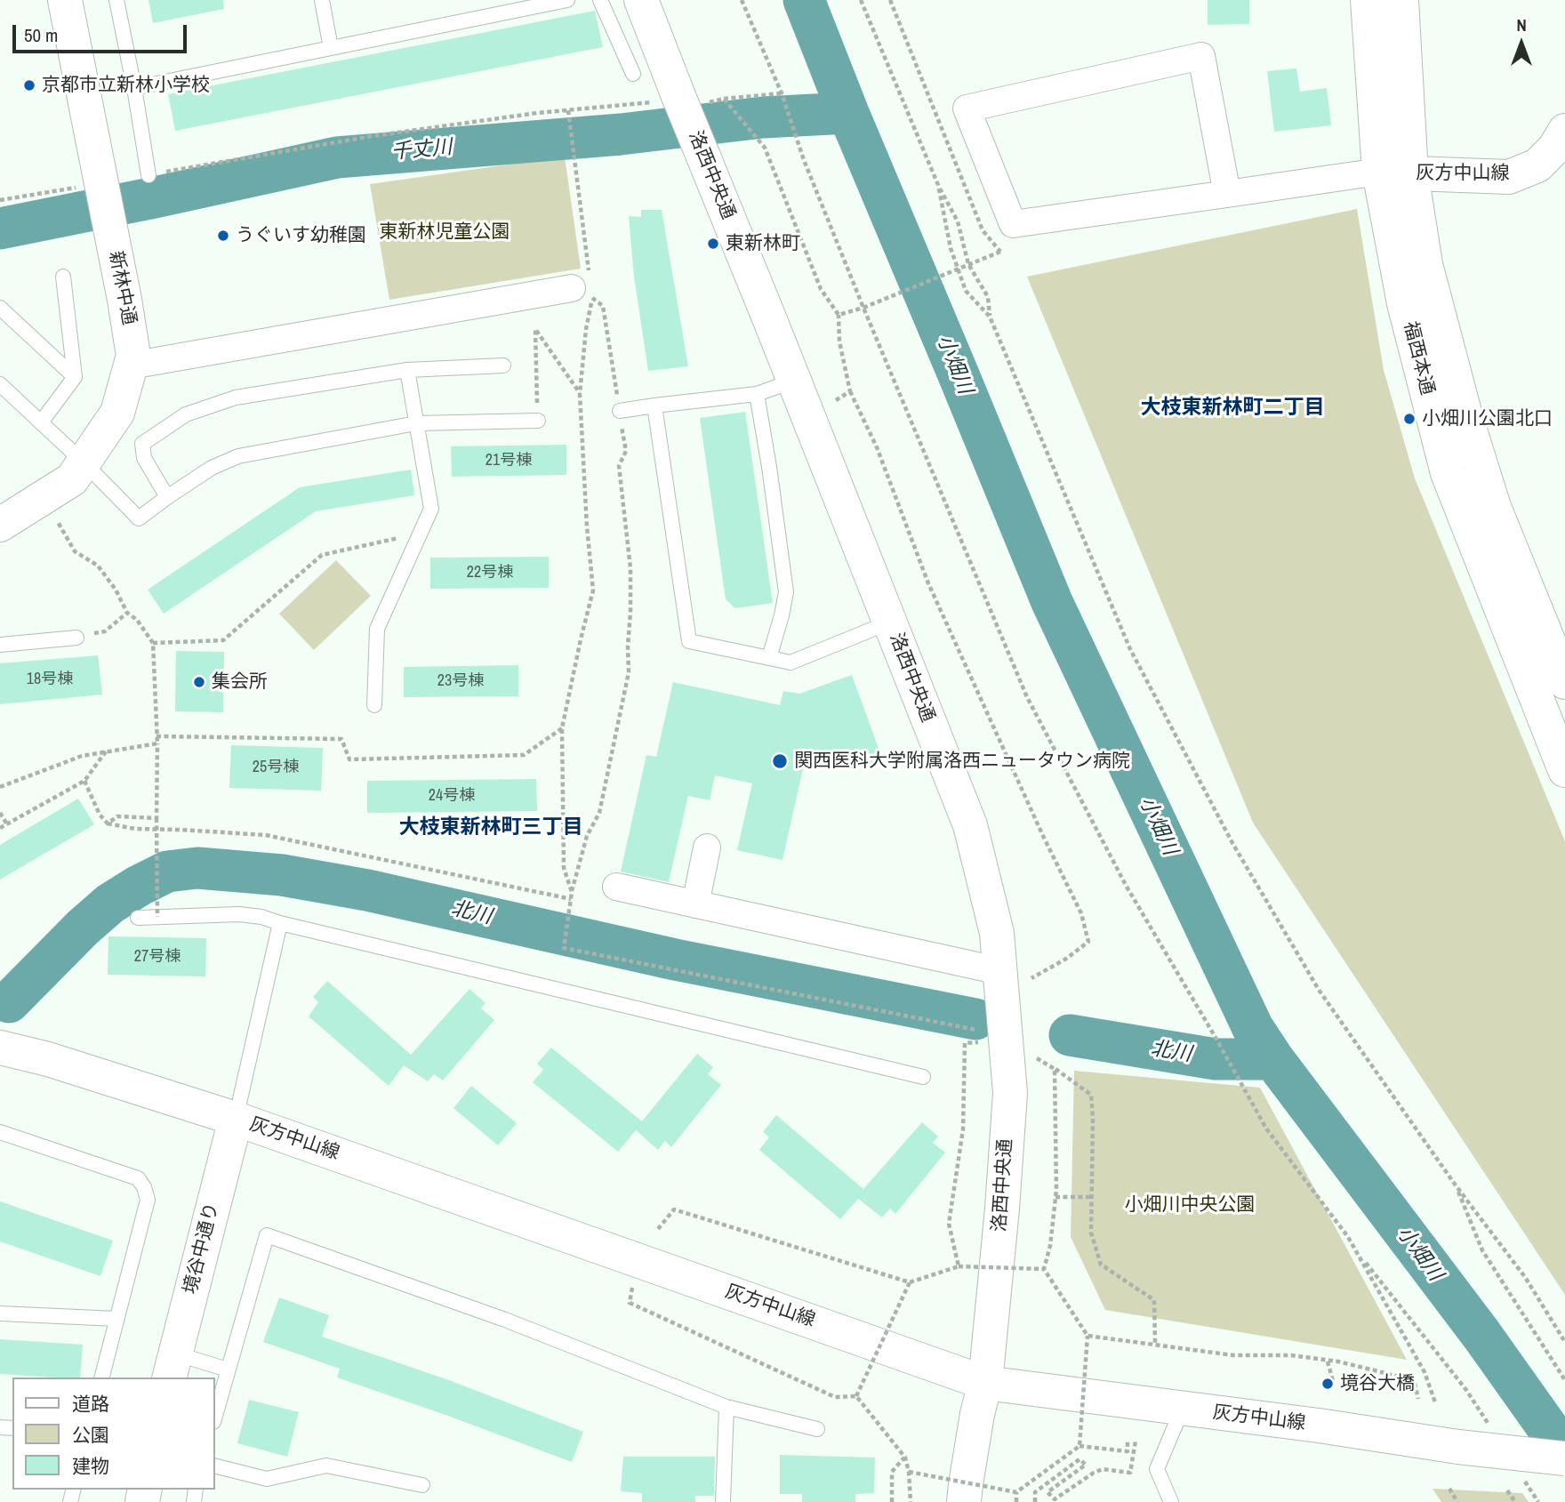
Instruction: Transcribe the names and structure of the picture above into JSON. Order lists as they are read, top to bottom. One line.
{"streets":{"main road":["灰方中山線","洛西中央通","新林中通","福西本通","境谷中通り"]},"crossings":[["灰方中山線","洛西中央通"],["灰方中山線","福西本通"],["灰方中山線","境谷中通り"]],"districts":["大枝東新林町二丁目","大枝東新林町三丁目"],"water":["千丈川","小畑川","北川"],"parks":["東新林児童公園","小畑川中央公園"],"places":["京都市立新林小学校","うぐいす幼稚園","東新林町","小畑川公園北口","集会所","関西医科大学附属洛西ニュータウン病院","境谷大橋"],"house_numbers":["21号棟","22号棟","18号棟","23号棟","25号棟","24号棟","27号棟"],"legend":["道路","公園","建物"],"scale_bar":"50 m","north":"top"}
